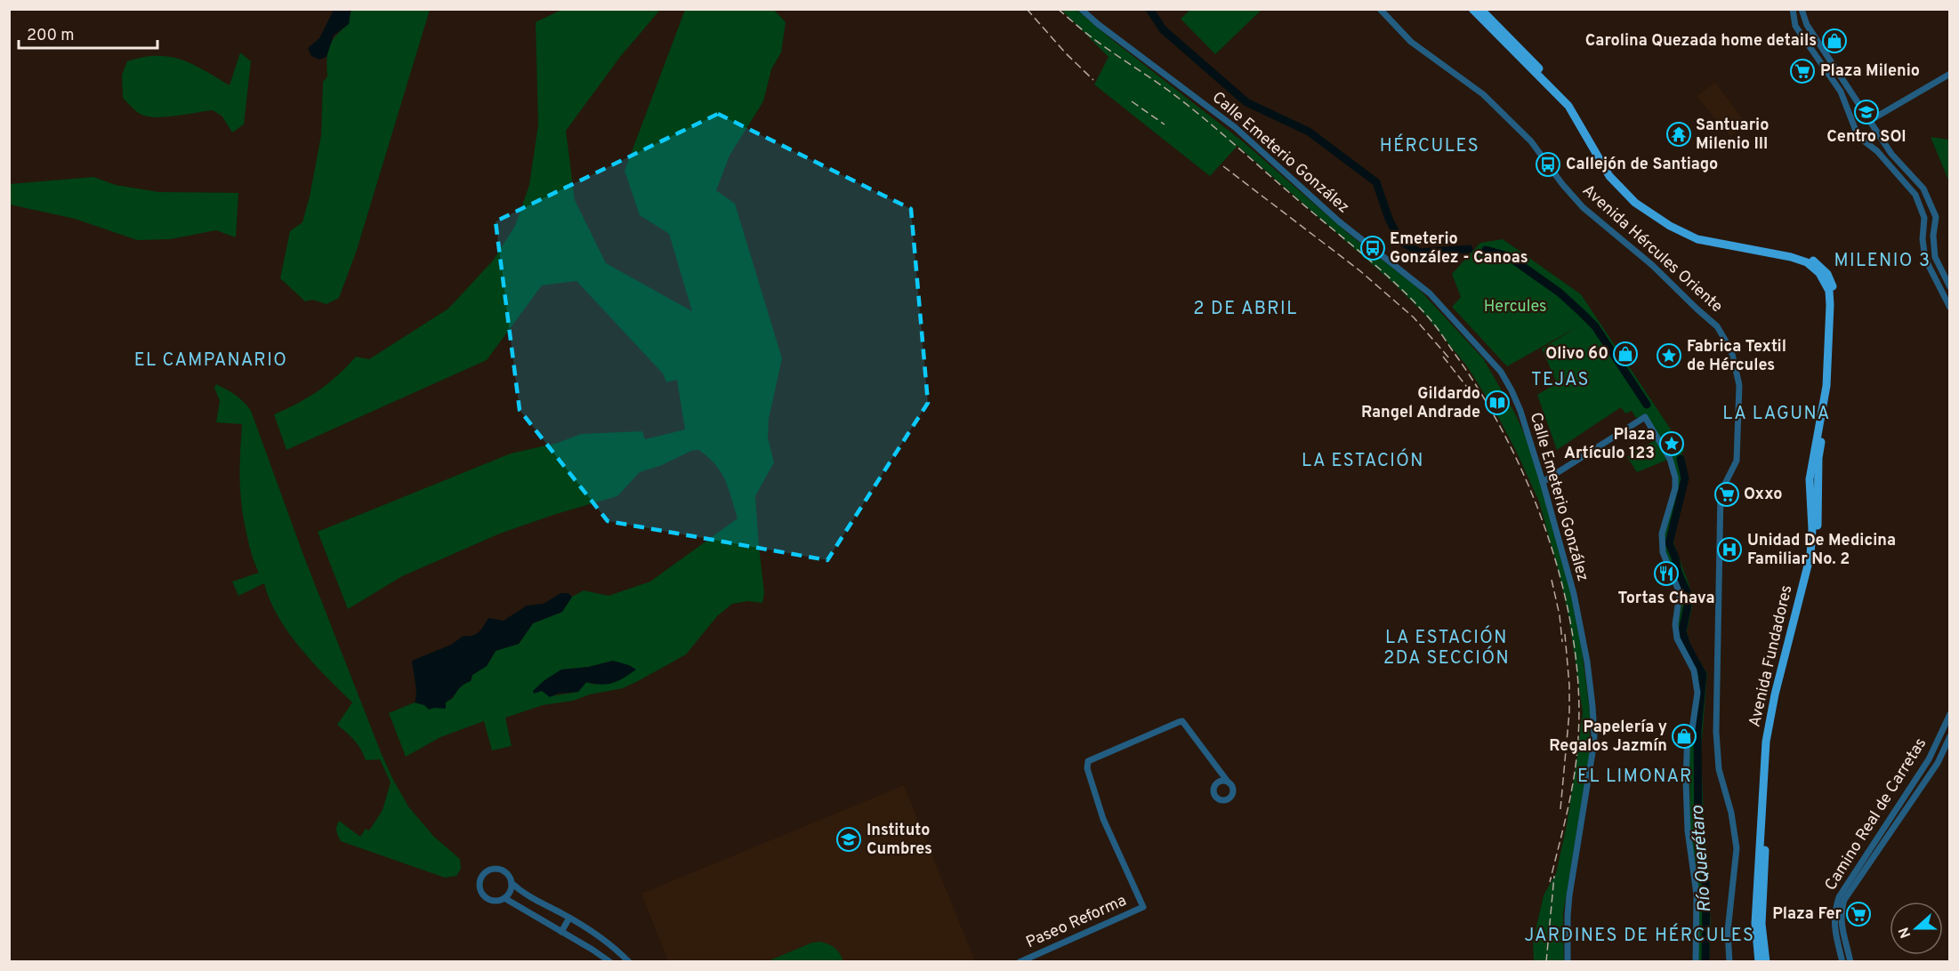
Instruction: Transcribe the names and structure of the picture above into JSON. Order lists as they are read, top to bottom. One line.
{"streets":{"main road":["Avenida Fundadores"],"street":["Calle Emeterio González","Avenida Hércules Oriente","Camino Real de Carretas","Paseo Reforma"]},"districts":["HÉRCULES","MILENIO 3","2 DE ABRIL","EL CAMPANARIO","TEJAS","LA LAGUNA","LA ESTACIÓN","LA ESTACIÓN 2DA SECCIÓN","EL LIMONAR","JARDINES DE HÉRCULES"],"water":["Río Querétaro"],"parks":["Hercules"],"places":{"shop":["Carolina Quezada home details","Olivo 60","Papelería y Regalos Jazmín"],"supermarket":["Plaza Milenio","Oxxo","Plaza Fer"],"school or university":["Centro SOI","Instituto Cumbres"],"temple":["Santuario Milenio III"],"bus stop":["Callejón de Santiago","Emeterio González - Canoas"],"place":["Fabrica Textil de Hércules","Plaza Artículo 123"],"library":["Gildardo Rangel Andrade"],"hospital":["Unidad De Medicina Familiar No. 2"],"restaurant":["Tortas Chava"]},"scale_bar":"200 m","north":"left"}
